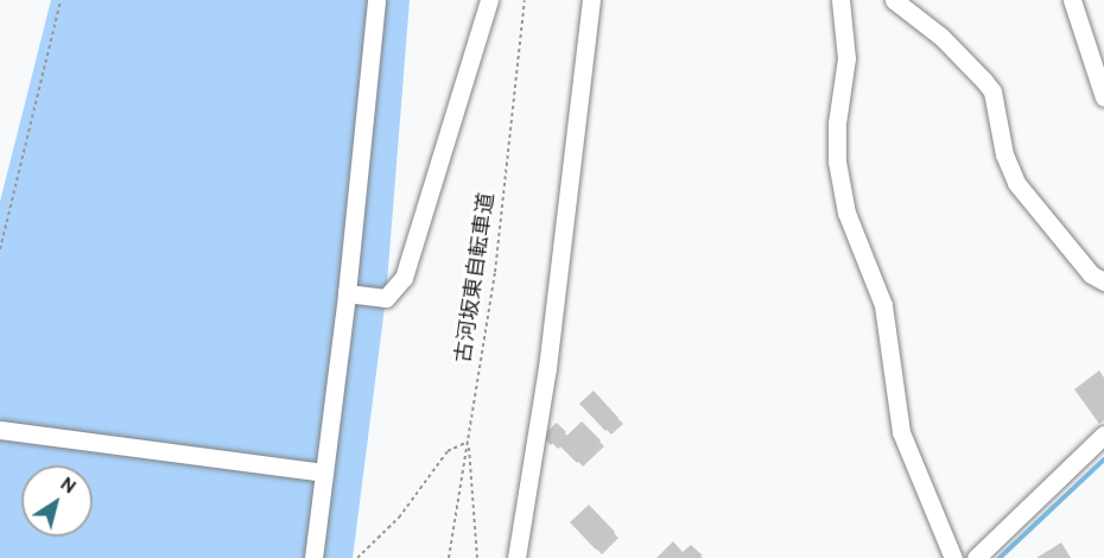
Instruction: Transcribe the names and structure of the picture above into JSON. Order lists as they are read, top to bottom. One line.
{"streets":{"path":["古河坂東自転車道"]},"north":"top right"}
